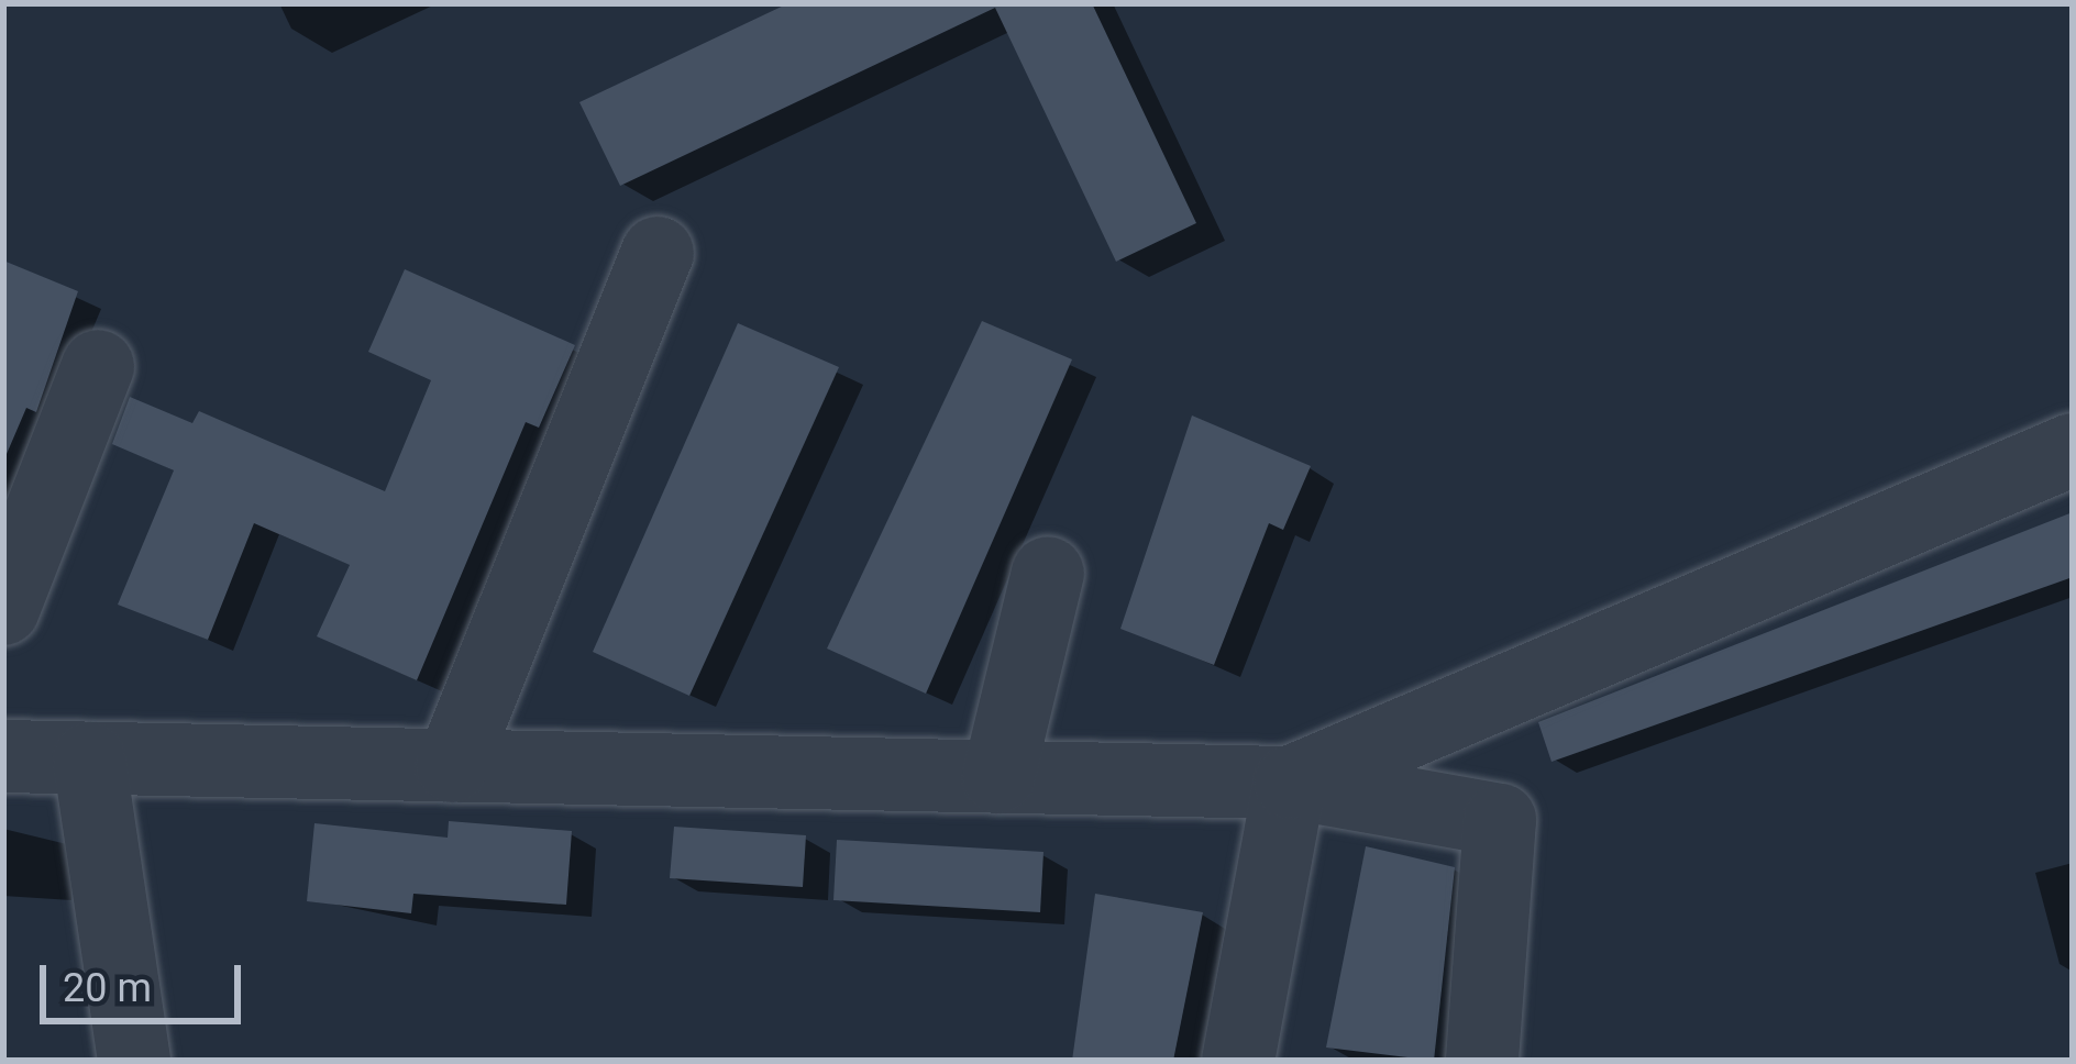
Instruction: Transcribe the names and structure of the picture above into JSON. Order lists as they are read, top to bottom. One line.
{"scale_bar":"20 m"}
